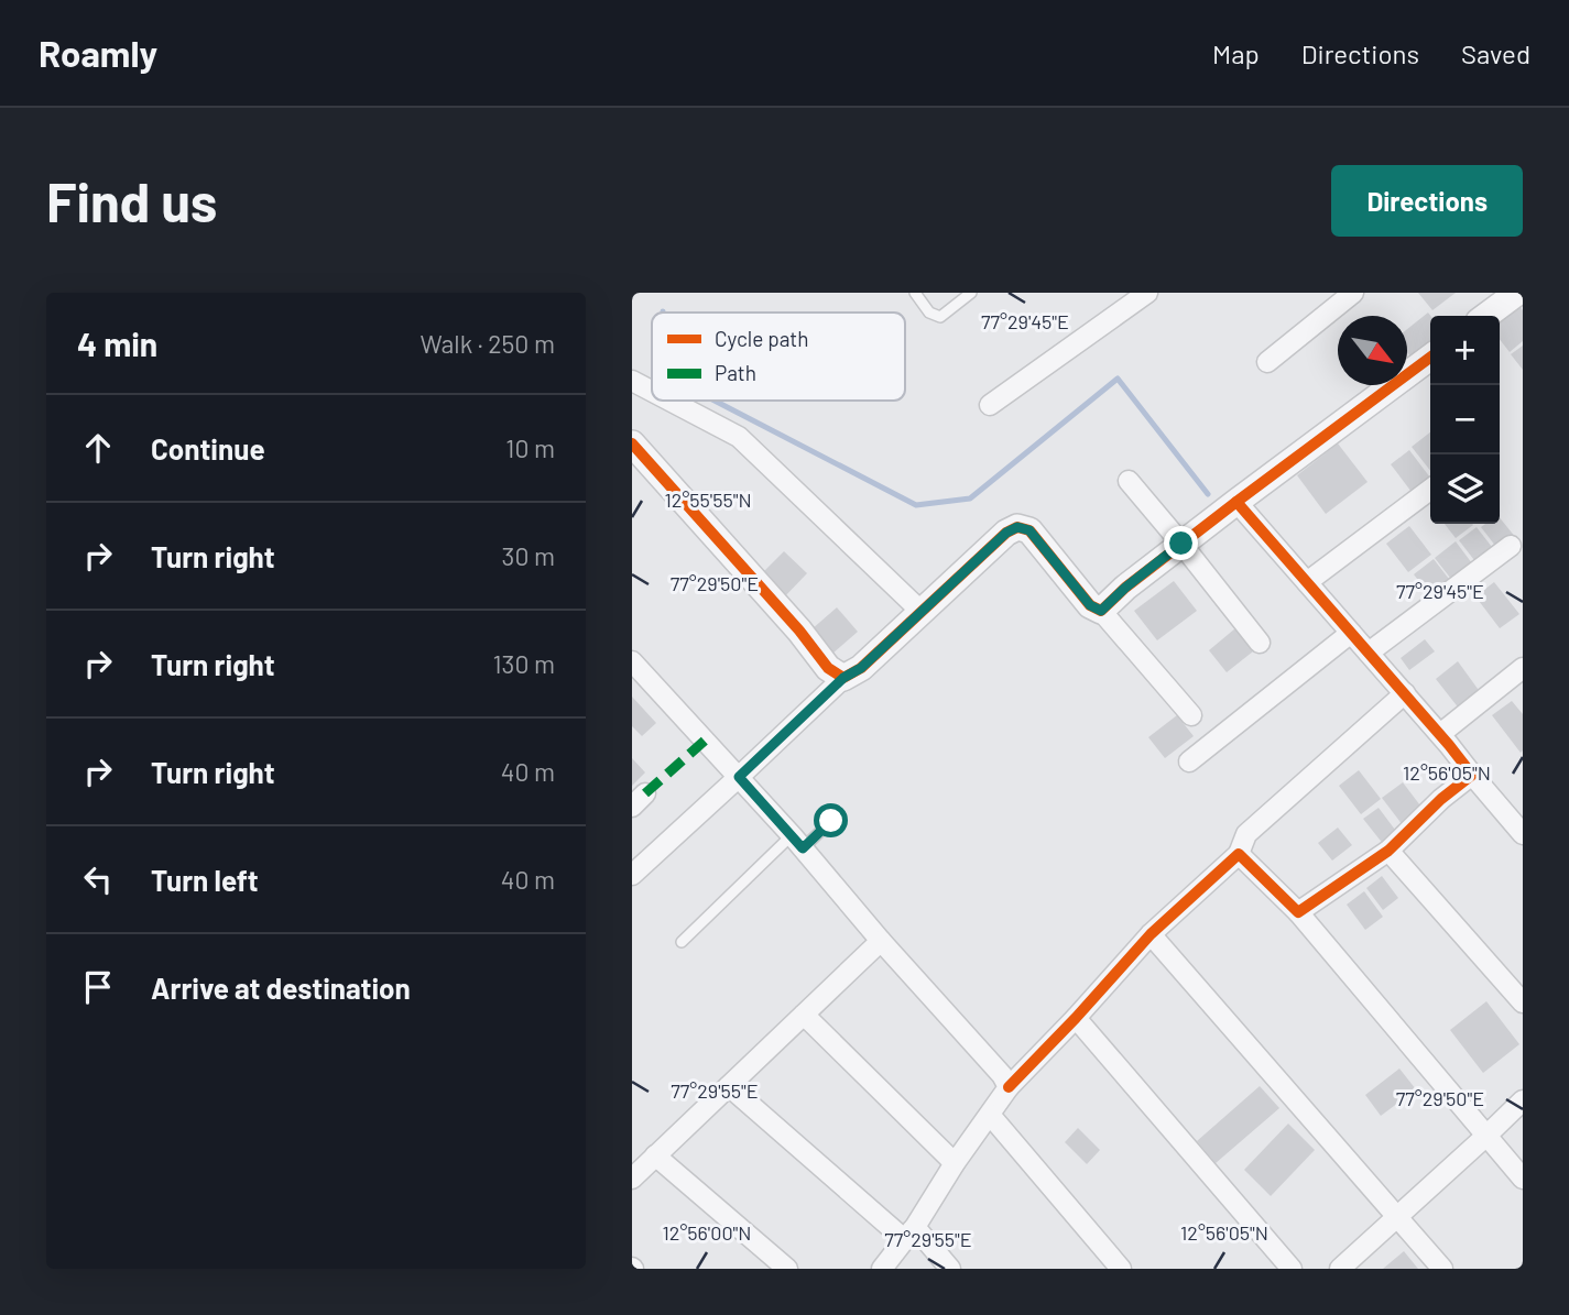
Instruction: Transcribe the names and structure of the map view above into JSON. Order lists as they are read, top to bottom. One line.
{"legend":["Cycle path","Path"],"north":"bottom right","page":{"header":"Roamly","nav":["Map","Directions","Saved"],"buttons":"Directions","title":"Find us","heading":["4 min","Walk · 250 m"],"map_buttons":["+","−"],"list":[["Continue","10 m"],["Turn right","30 m"],["Turn right","130 m"],["Turn right","40 m"],["Turn left","40 m"],"Arrive at destination"]},"coordinates":["77°29'45\"E","12°55'55\"N","77°29'50\"E","12°56'05\"N","77°29'55\"E","12°56'00\"N"]}
